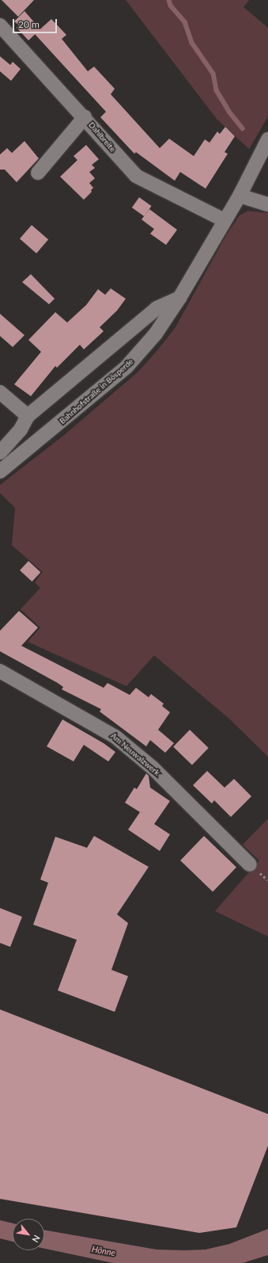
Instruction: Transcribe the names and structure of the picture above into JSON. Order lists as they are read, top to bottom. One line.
{"streets":{"street":["Dahlbreite","Bahnhofstraße in Bösperde","Am Neuwalzwerk"]},"crossings":[["Dahlbreite","Bahnhofstraße in Bösperde"]],"water":["Hönne"],"scale_bar":"20 m","north":"bottom right"}
